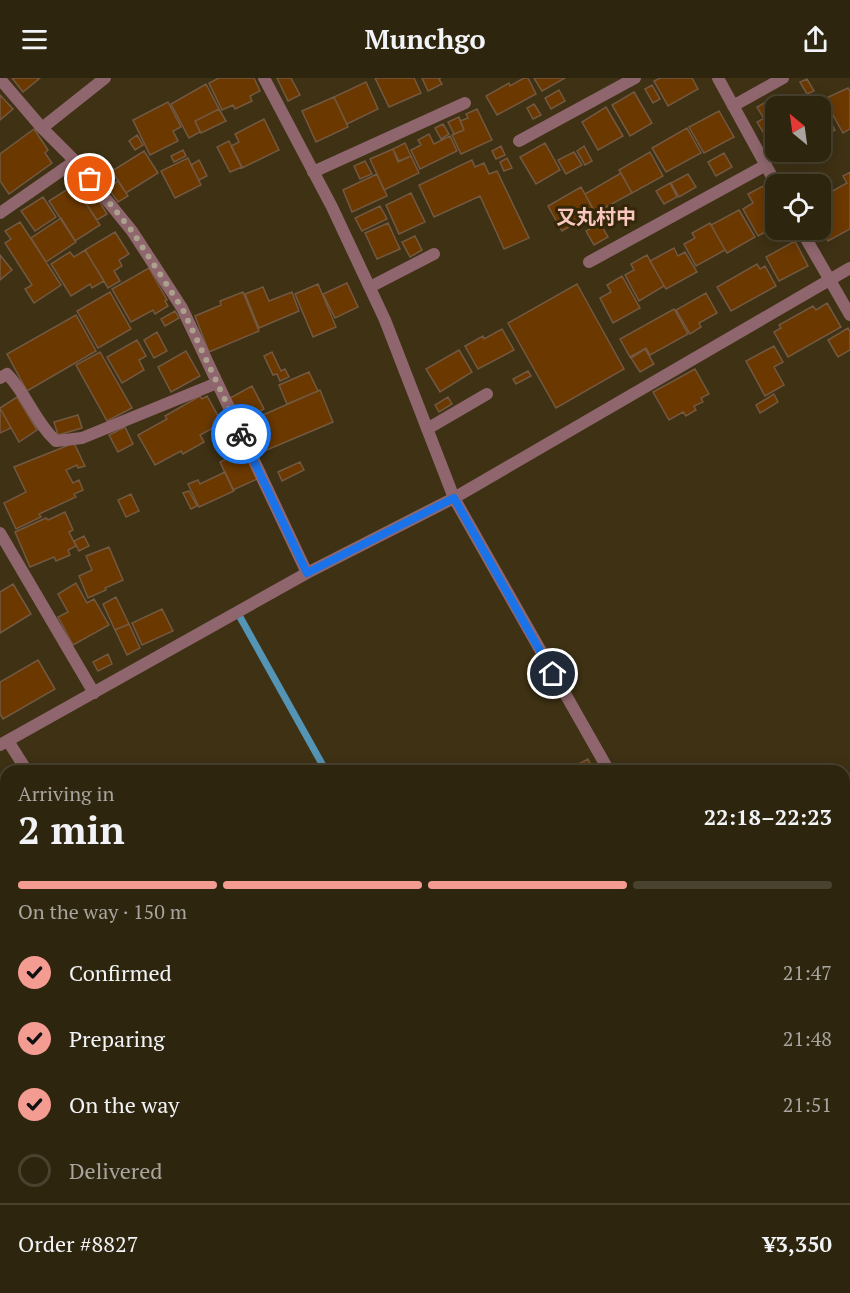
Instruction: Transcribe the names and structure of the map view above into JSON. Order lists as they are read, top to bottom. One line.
{"districts":["又丸村中"],"north":"top left","page":{"header":"Munchgo","heading":["2 min","Arriving in","22:18–22:23"],"panel":["Order #8827","¥3,350"],"bar":"On the way · 150 m","list":[["Confirmed","21:47"],["Preparing","21:48"],["On the way","21:51"],"Delivered"]}}
